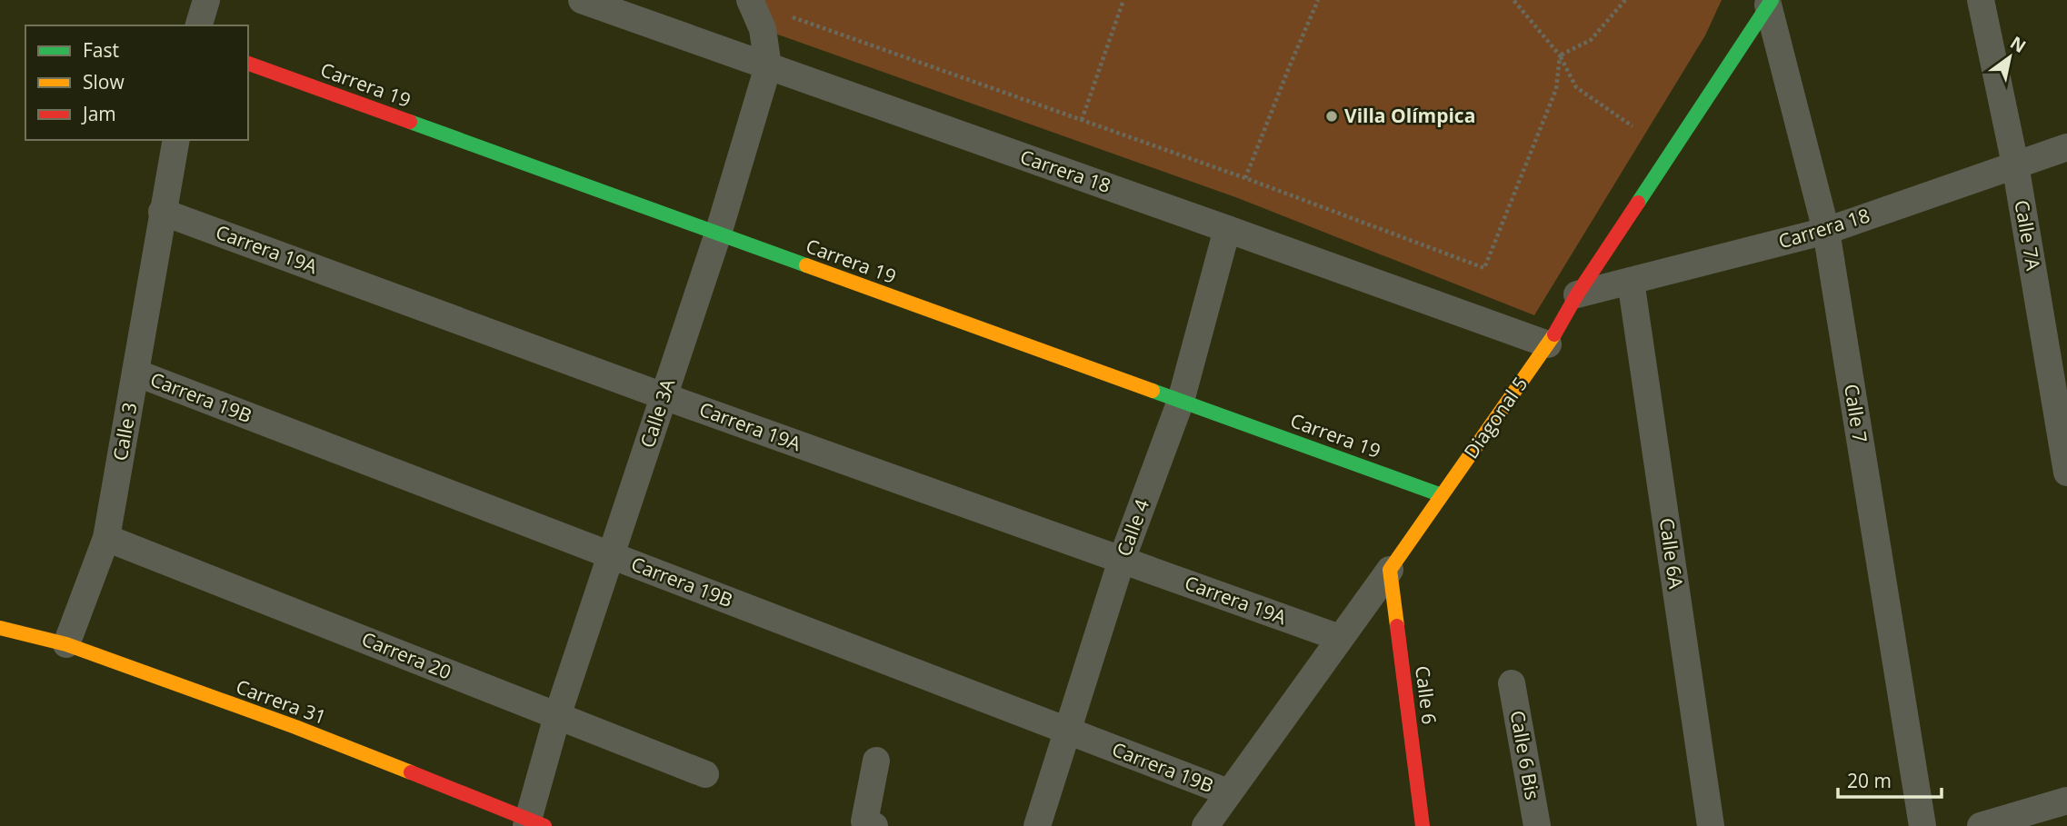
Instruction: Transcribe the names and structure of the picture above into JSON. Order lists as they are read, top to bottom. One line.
{"streets":{"street":["Carrera 19","Carrera 18","Calle 7A","Carrera 19A","Carrera 19B","Calle 3A","Calle 7","Diagonal 5","Calle 3","Calle 4","Calle 6A","Carrera 20","Calle 6","Carrera 31","Calle 6 Bis"]},"crossings":[["Carrera 19","Calle 3A"],["Carrera 19","Diagonal 5"],["Carrera 19","Calle 4"],["Carrera 18","Calle 7A"],["Carrera 18","Calle 3A"],["Carrera 18","Calle 7"],["Carrera 18","Diagonal 5"],["Carrera 18","Calle 4"],["Carrera 18","Calle 6A"],["Carrera 19A","Calle 3A"],["Carrera 19A","Diagonal 5"],["Carrera 19A","Calle 3"],["Carrera 19A","Calle 4"],["Carrera 19B","Calle 3A"],["Carrera 19B","Diagonal 5"],["Carrera 19B","Calle 3"],["Carrera 19B","Calle 4"],["Calle 3A","Carrera 20"],["Calle 3A","Carrera 31"],["Calle 7","Diagonal 5"],["Diagonal 5","Calle 6"],["Calle 3","Carrera 20"],["Calle 3","Carrera 31"]],"places":["Villa Olímpica"],"legend":["Fast","Slow","Jam"],"scale_bar":"20 m","north":"top right"}
